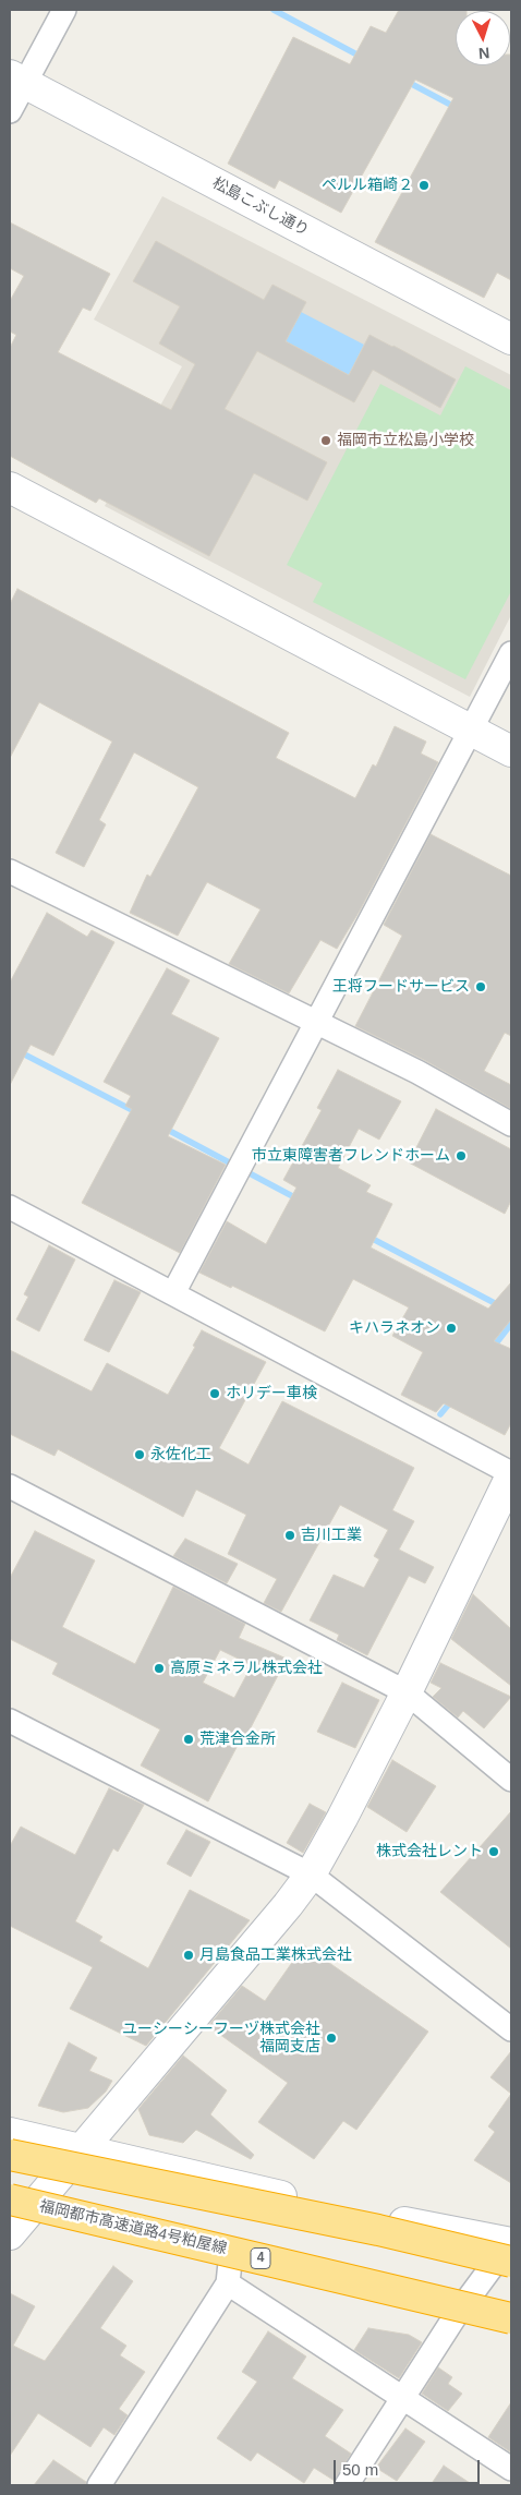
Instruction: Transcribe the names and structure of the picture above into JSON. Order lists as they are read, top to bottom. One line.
{"streets":{"highway":["福岡都市高速道路4号粕屋線","4"],"street":["松島こぶし通り"]},"places":["ペルル箱崎２","福岡市立松島小学校","王将フードサービス","市立東障害者フレンドホーム","キハラネオン","ホリデー車検","永佐化工","吉川工業","高原ミネラル株式会社","荒津合金所","株式会社レント","月島食品工業株式会社","ユーシーシーフーヅ株式会社 福岡支店"],"scale_bar":"50 m","north":"bottom"}
